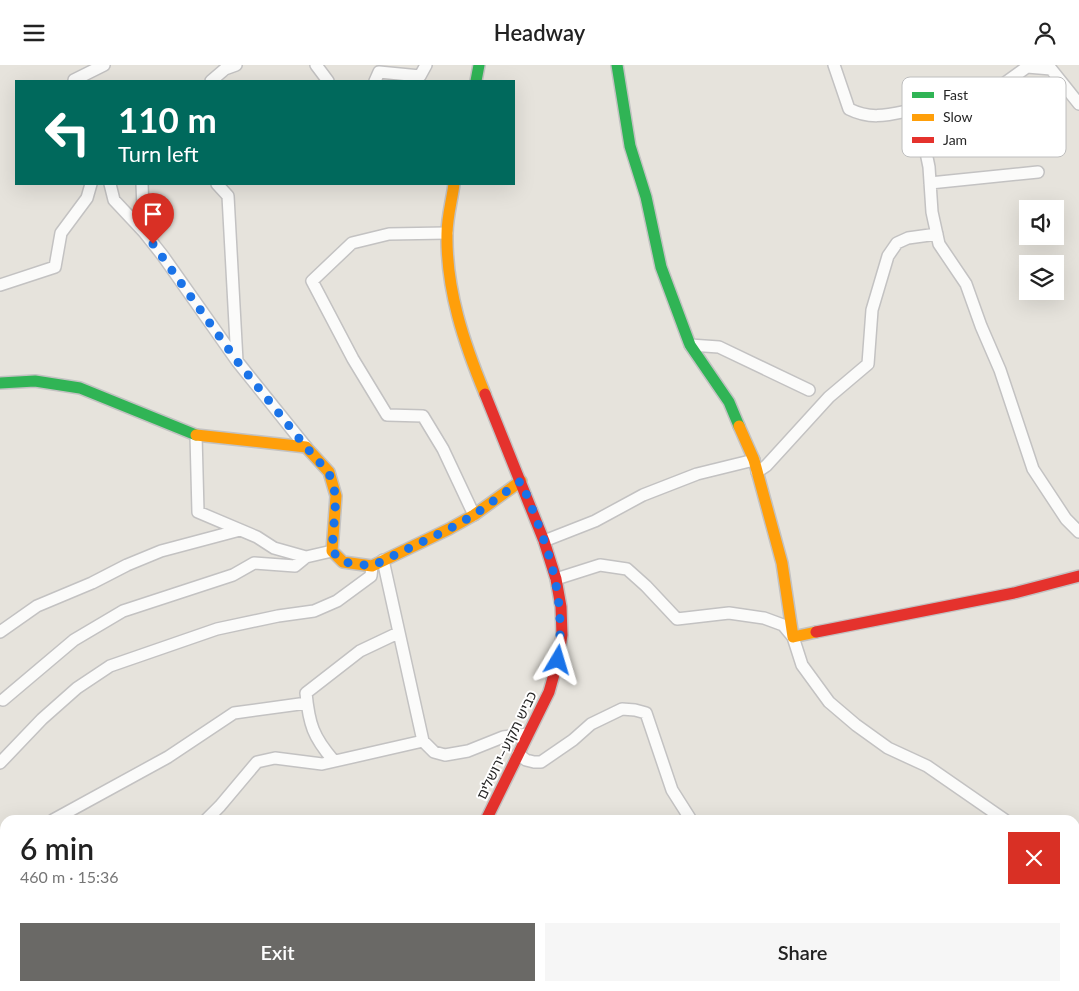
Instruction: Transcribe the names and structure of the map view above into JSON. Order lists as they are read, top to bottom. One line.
{"streets":{"street":["כביש תקוע–ירושלים"]},"legend":["Fast","Slow","Jam"],"page":{"header":"Headway","turn":["110 m","Turn left"],"heading":["6 min","460 m · 15:36"],"buttons":["Exit","Share"]}}
